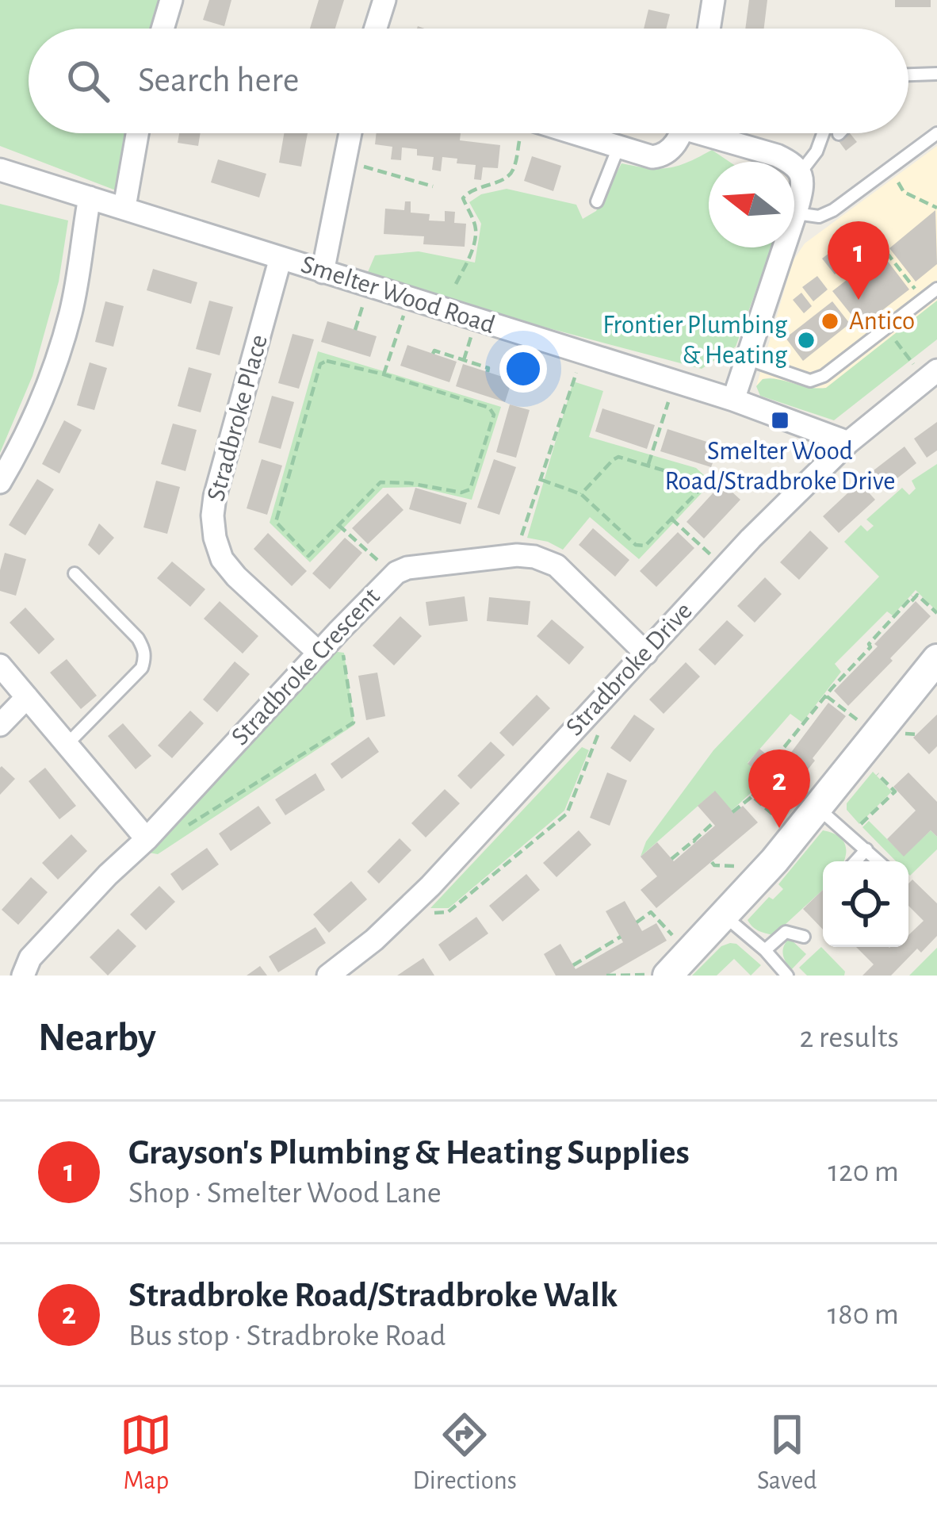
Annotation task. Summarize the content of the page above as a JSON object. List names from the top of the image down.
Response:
{
  "streets": {
    "street": [
      "Smelter Wood Road",
      "Stradbroke Place",
      "Stradbroke Crescent",
      "Stradbroke Drive"
    ]
  },
  "crossings": [
    ["Smelter Wood Road", "Stradbroke Place"],
    ["Smelter Wood Road", "Stradbroke Drive"],
    ["Stradbroke Place", "Stradbroke Crescent"],
    ["Stradbroke Crescent", "Stradbroke Drive"]
  ],
  "places": {
    "other": ["Antico", "Frontier Plumbing & Heating"],
    "transit": ["Smelter Wood Road/Stradbroke Drive"]
  },
  "north": "left",
  "page": {
    "search": "Search here",
    "pins": ["1", "2"],
    "heading": ["Nearby", "2 results"],
    "list": [
      {
        "mark": "1",
        "name": "Grayson's Plumbing & Heating Supplies",
        "note": "Shop · Smelter Wood Lane",
        "value": "120 m"
      },
      {
        "mark": "2",
        "name": "Stradbroke Road/Stradbroke Walk",
        "note": "Bus stop · Stradbroke Road",
        "value": "180 m"
      }
    ],
    "nav": ["Map", "Directions", "Saved"]
  }
}
